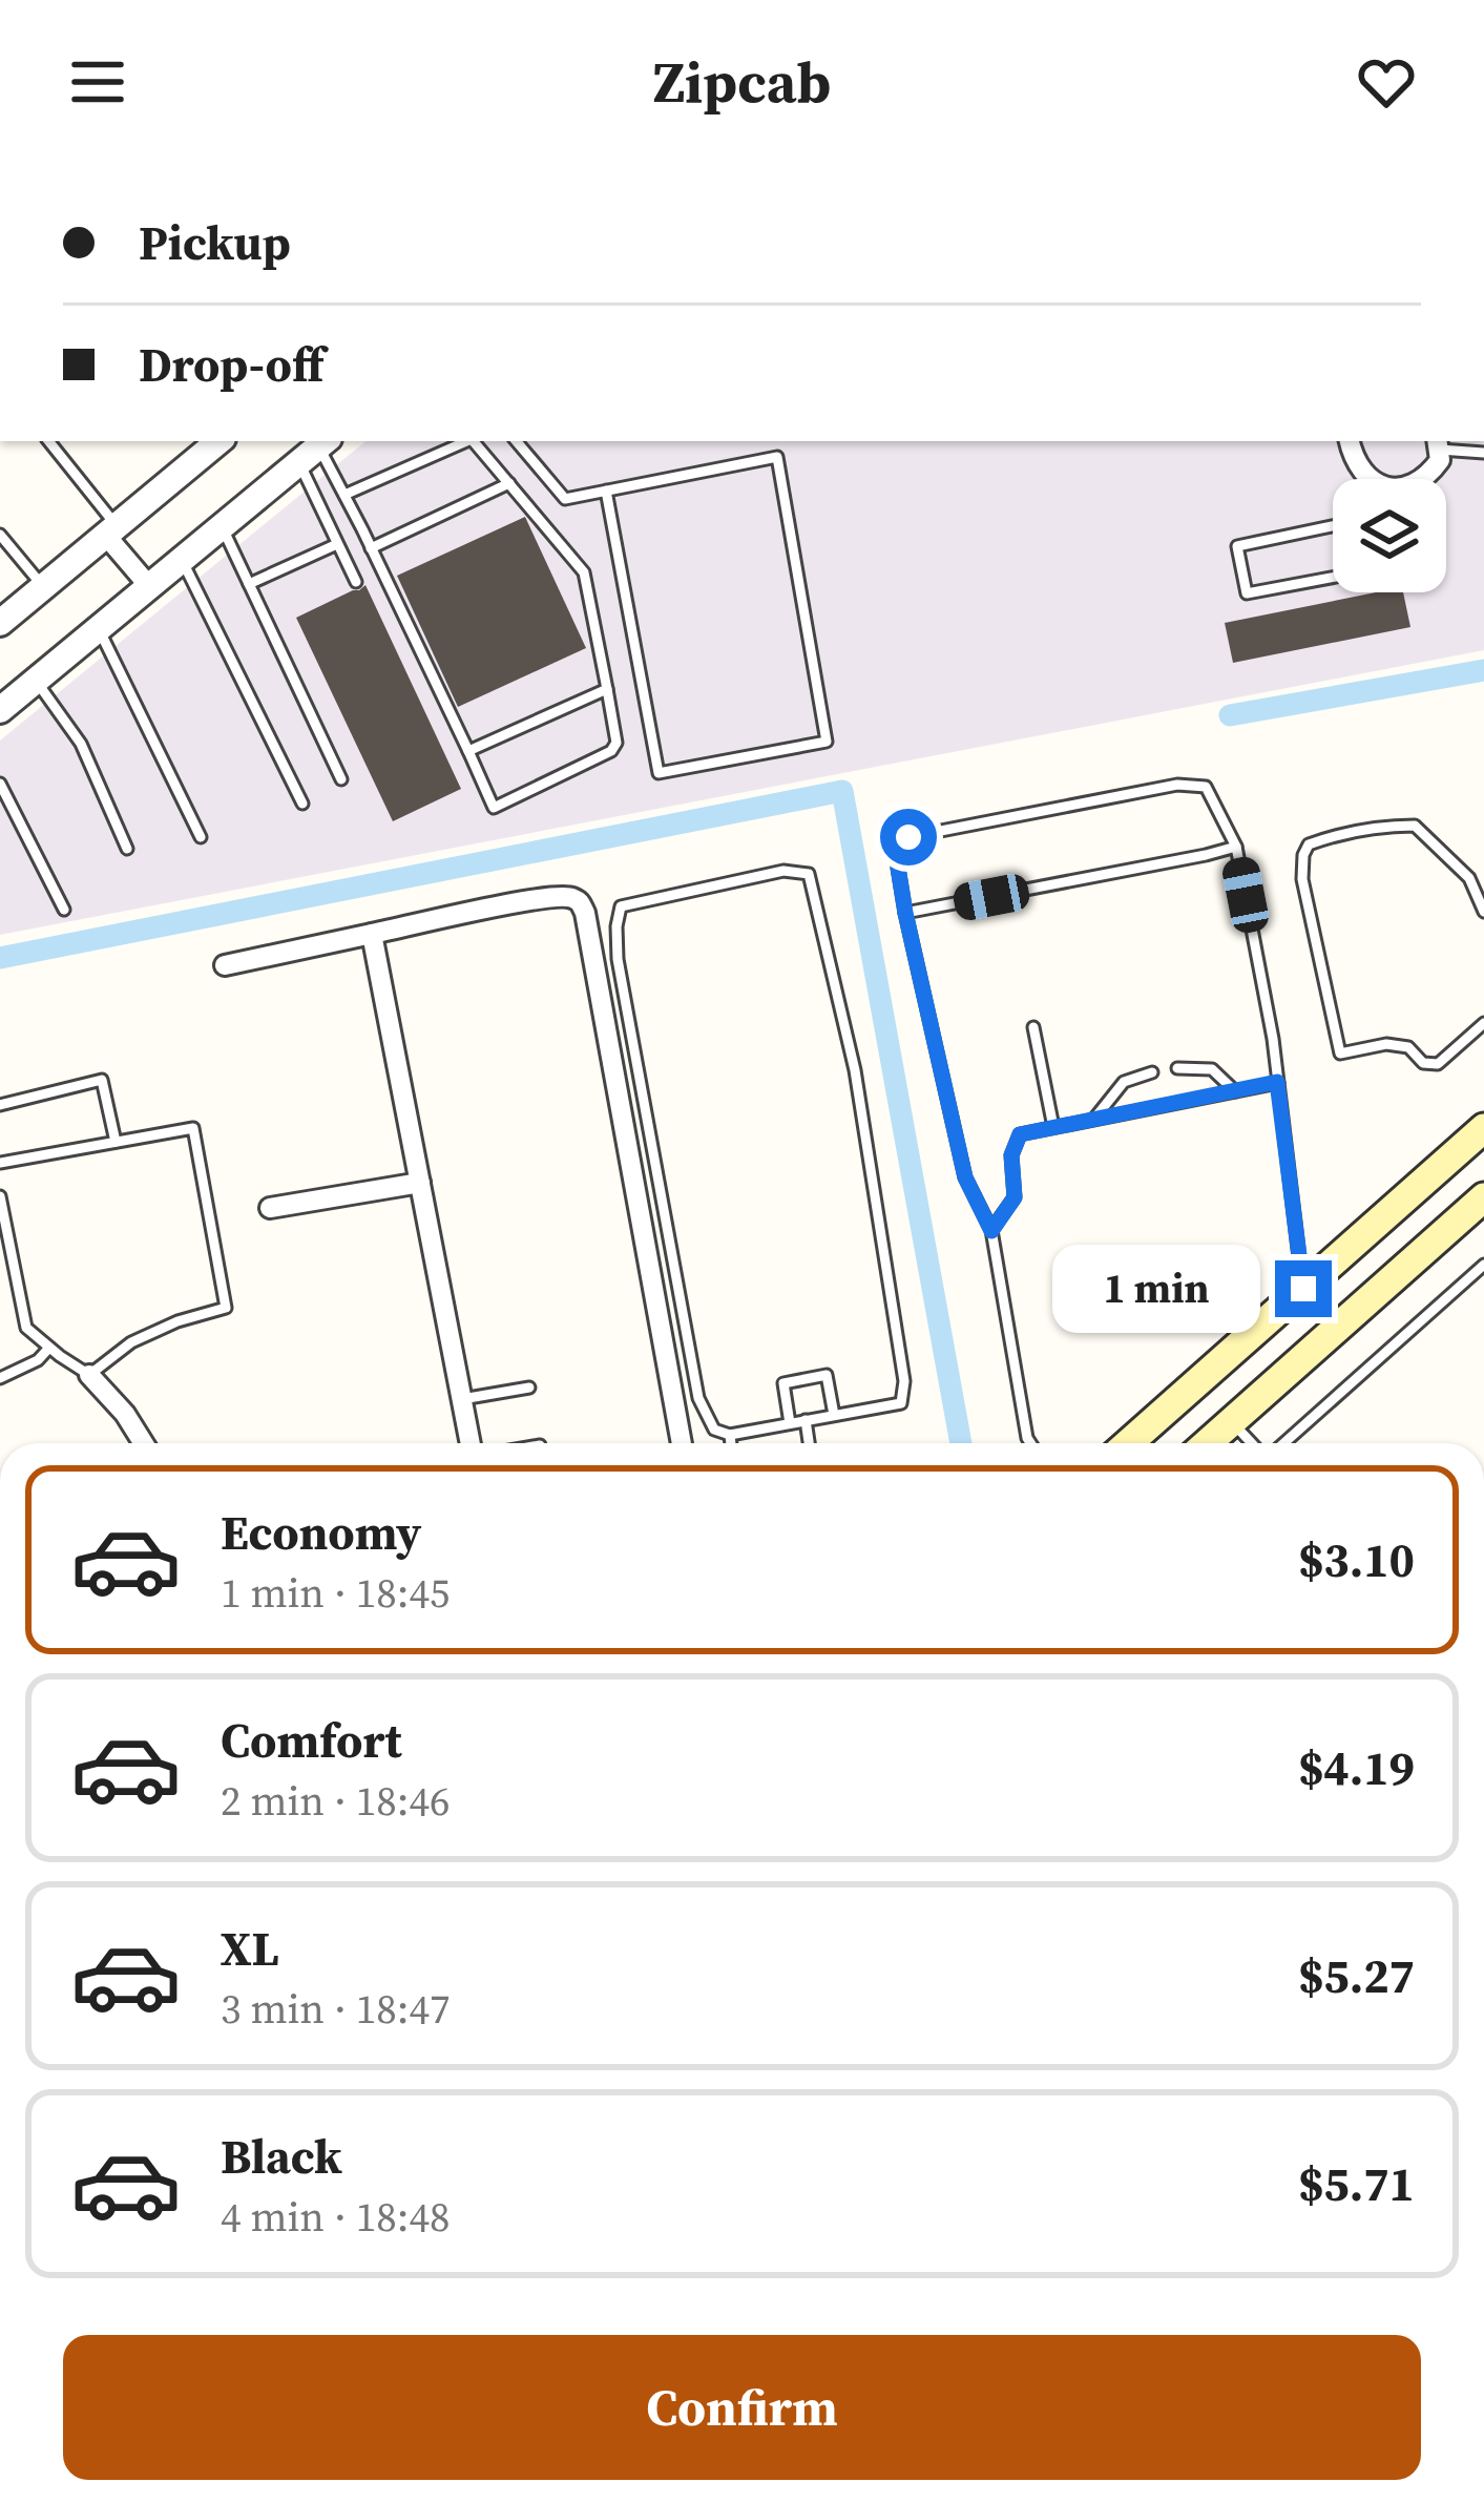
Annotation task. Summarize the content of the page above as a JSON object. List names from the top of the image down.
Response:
{
  "page": {
    "header": "Zipcab",
    "banner": ["Pickup", "Drop-off"],
    "bubble": "1 min",
    "list": [
      {
        "name": "Economy",
        "note": "1 min · 18:45",
        "value": "$3.10"
      },
      {
        "name": "Comfort",
        "note": "2 min · 18:46",
        "value": "$4.19"
      },
      {
        "name": "XL",
        "note": "3 min · 18:47",
        "value": "$5.27"
      },
      {
        "name": "Black",
        "note": "4 min · 18:48",
        "value": "$5.71"
      }
    ],
    "buttons": "Confirm"
  }
}
